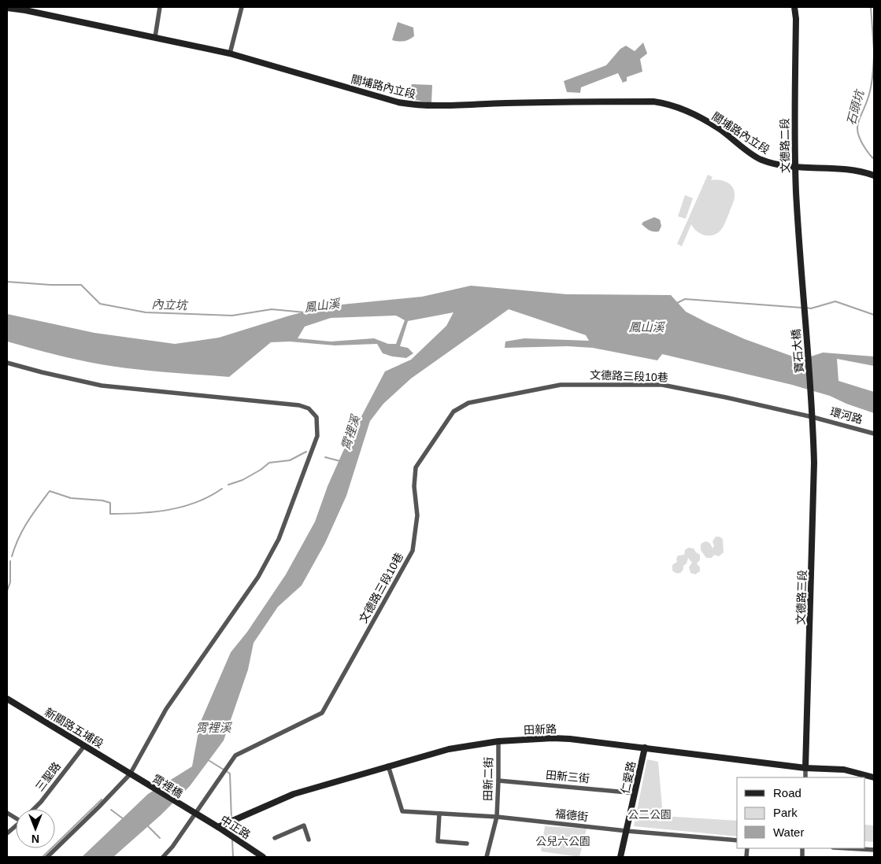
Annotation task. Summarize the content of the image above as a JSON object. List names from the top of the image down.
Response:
{
  "streets": {
    "main road": [
      "關埔路內立段",
      "文德路二段",
      "寶石大橋",
      "文德路三段",
      "新關路五埔段",
      "田新路",
      "仁愛路",
      "霄裡橋",
      "中正路"
    ],
    "street": [
      "文德路三段10巷",
      "環河路",
      "三聖路",
      "田新三街",
      "田新二街",
      "福德街"
    ]
  },
  "crossings": [
    ["關埔路內立段", "文德路二段"],
    ["文德路二段", "寶石大橋"],
    ["寶石大橋", "文德路三段10巷"],
    ["寶石大橋", "環河路"],
    ["寶石大橋", "文德路三段"],
    ["文德路三段10巷", "環河路"],
    ["文德路三段10巷", "文德路三段"],
    ["文德路三段10巷", "霄裡橋"],
    ["文德路三段10巷", "中正路"],
    ["環河路", "文德路三段"],
    ["文德路三段", "田新路"],
    ["新關路五埔段", "三聖路"],
    ["新關路五埔段", "霄裡橋"],
    ["田新路", "仁愛路"],
    ["田新路", "田新二街"],
    ["田新路", "福德街"],
    ["田新路", "中正路"],
    ["田新三街", "仁愛路"],
    ["田新三街", "田新二街"],
    ["仁愛路", "福德街"],
    ["田新二街", "福德街"],
    ["霄裡橋", "中正路"]
  ],
  "water": [
    "石頭坑",
    "內立坑",
    "鳳山溪",
    "霄裡溪"
  ],
  "parks": ["公二公園", "公兒六公園"],
  "legend": ["Road", "Park", "Water"],
  "north": "bottom"
}
